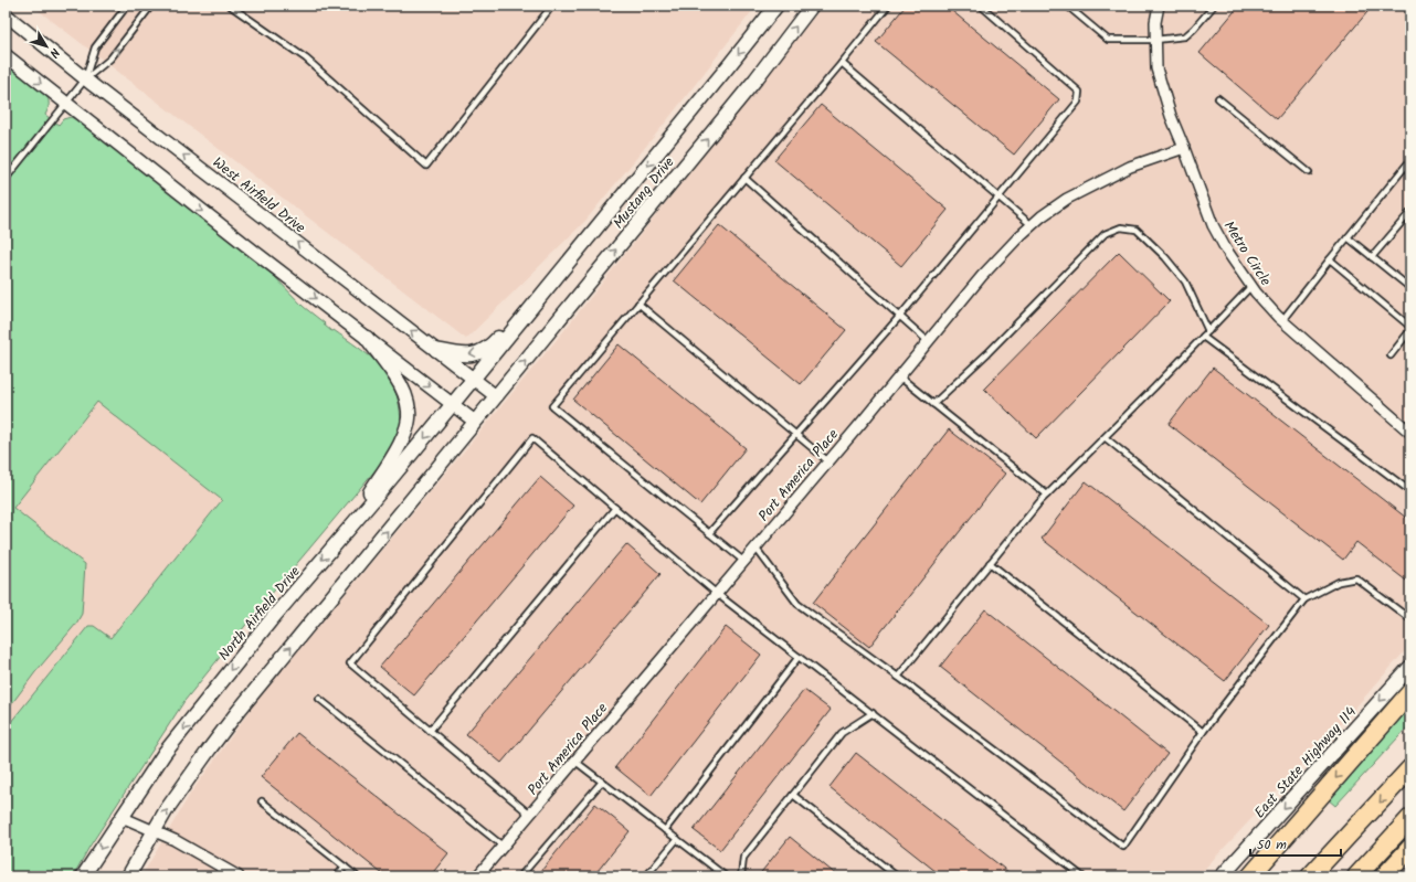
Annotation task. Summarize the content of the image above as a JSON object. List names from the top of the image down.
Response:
{
  "streets": {
    "main road": ["Mustang Drive", "North Airfield Drive", "East State Highway 114"],
    "street": ["West Airfield Drive", "Metro Circle", "Port America Place"]
  },
  "crossings": [
    ["Mustang Drive", "West Airfield Drive"],
    ["Mustang Drive", "North Airfield Drive"],
    ["West Airfield Drive", "North Airfield Drive"],
    ["Metro Circle", "Port America Place"]
  ],
  "one_way": ["East State Highway 114"],
  "scale_bar": "50 m",
  "north": "bottom right"
}
